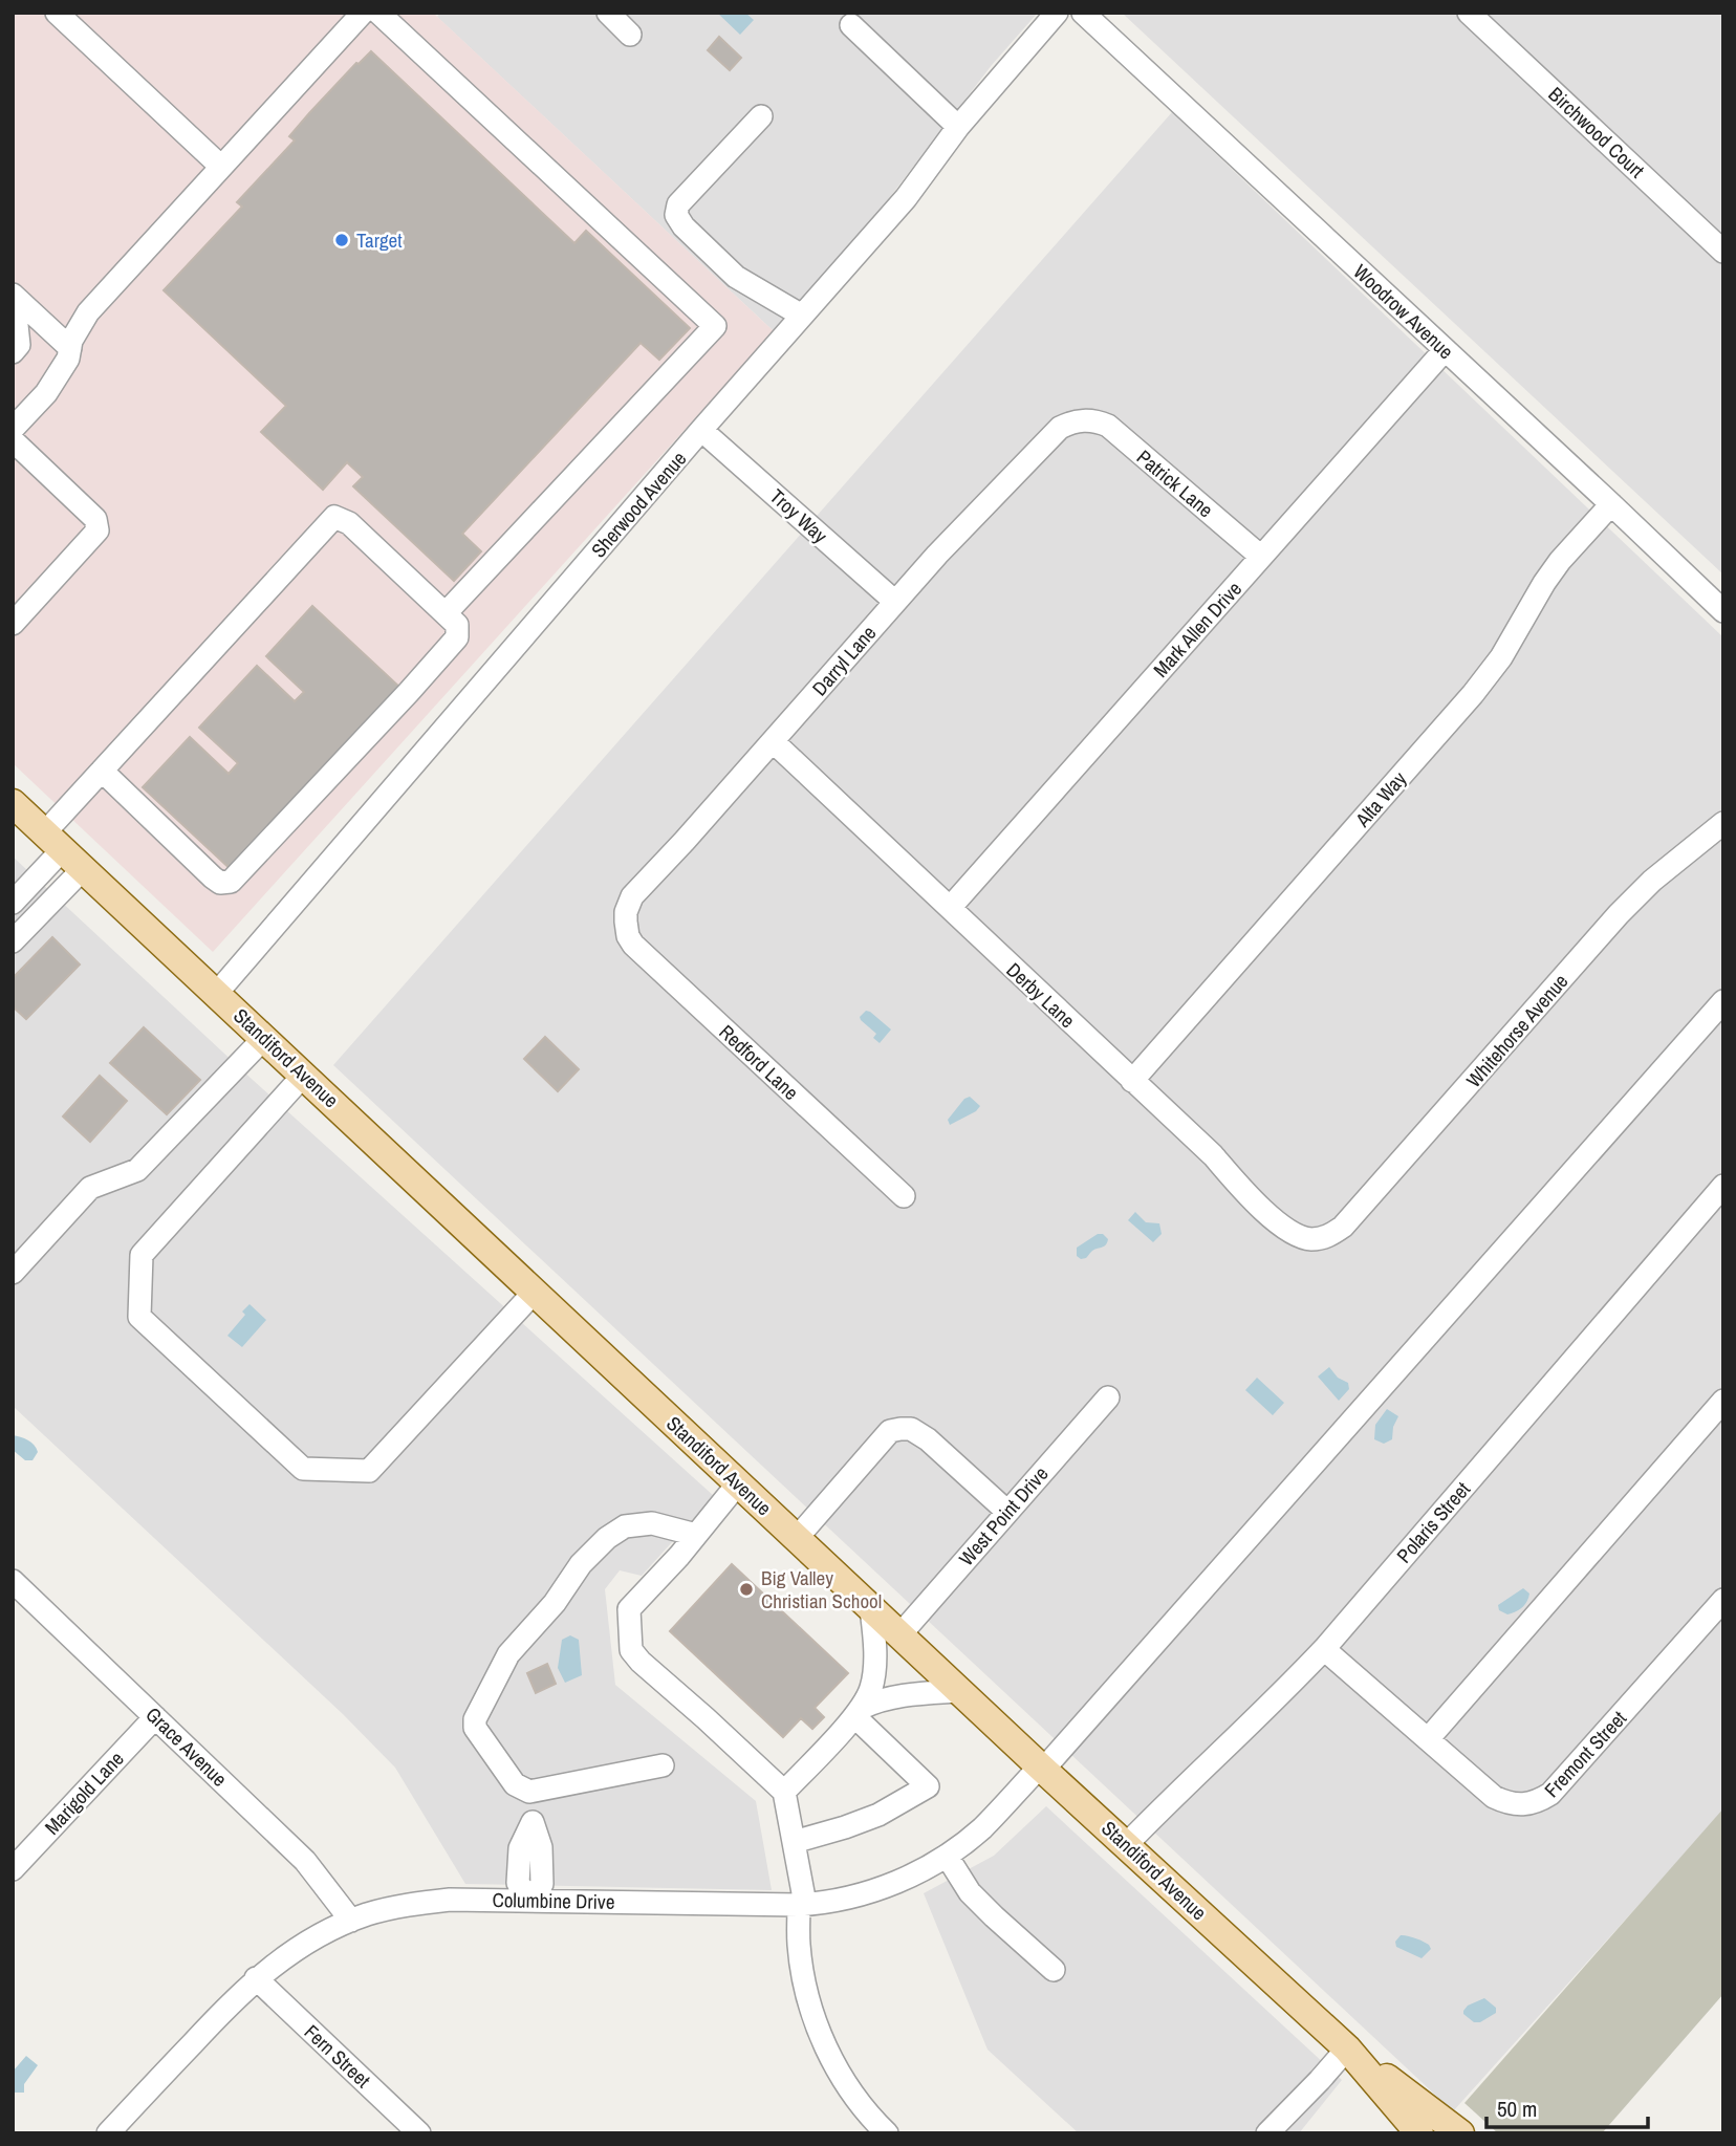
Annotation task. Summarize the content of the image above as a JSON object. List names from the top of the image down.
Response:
{
  "streets": {
    "main road": ["Standiford Avenue"],
    "street": [
      "Birchwood Court",
      "Woodrow Avenue",
      "Patrick Lane",
      "Sherwood Avenue",
      "Troy Way",
      "Mark Allen Drive",
      "Darryl Lane",
      "Alta Way",
      "Derby Lane",
      "Whitehorse Avenue",
      "Redford Lane",
      "West Point Drive",
      "Polaris Street",
      "Grace Avenue",
      "Fremont Street",
      "Marigold Lane",
      "Columbine Drive",
      "Fern Street"
    ]
  },
  "crossings": [
    ["Woodrow Avenue", "Mark Allen Drive"],
    ["Woodrow Avenue", "Alta Way"],
    ["Patrick Lane", "Mark Allen Drive"],
    ["Patrick Lane", "Darryl Lane"],
    ["Sherwood Avenue", "Troy Way"],
    ["Sherwood Avenue", "Standiford Avenue"],
    ["Troy Way", "Darryl Lane"],
    ["Mark Allen Drive", "Derby Lane"],
    ["Darryl Lane", "Derby Lane"],
    ["Darryl Lane", "Redford Lane"],
    ["Alta Way", "Derby Lane"],
    ["Derby Lane", "Whitehorse Avenue"],
    ["Standiford Avenue", "West Point Drive"],
    ["Standiford Avenue", "Polaris Street"],
    ["Standiford Avenue", "Columbine Drive"],
    ["Polaris Street", "Fremont Street"],
    ["Grace Avenue", "Marigold Lane"],
    ["Grace Avenue", "Columbine Drive"],
    ["Columbine Drive", "Fern Street"]
  ],
  "places": ["Target", "Big Valley Christian School"],
  "scale_bar": "50 m"
}
